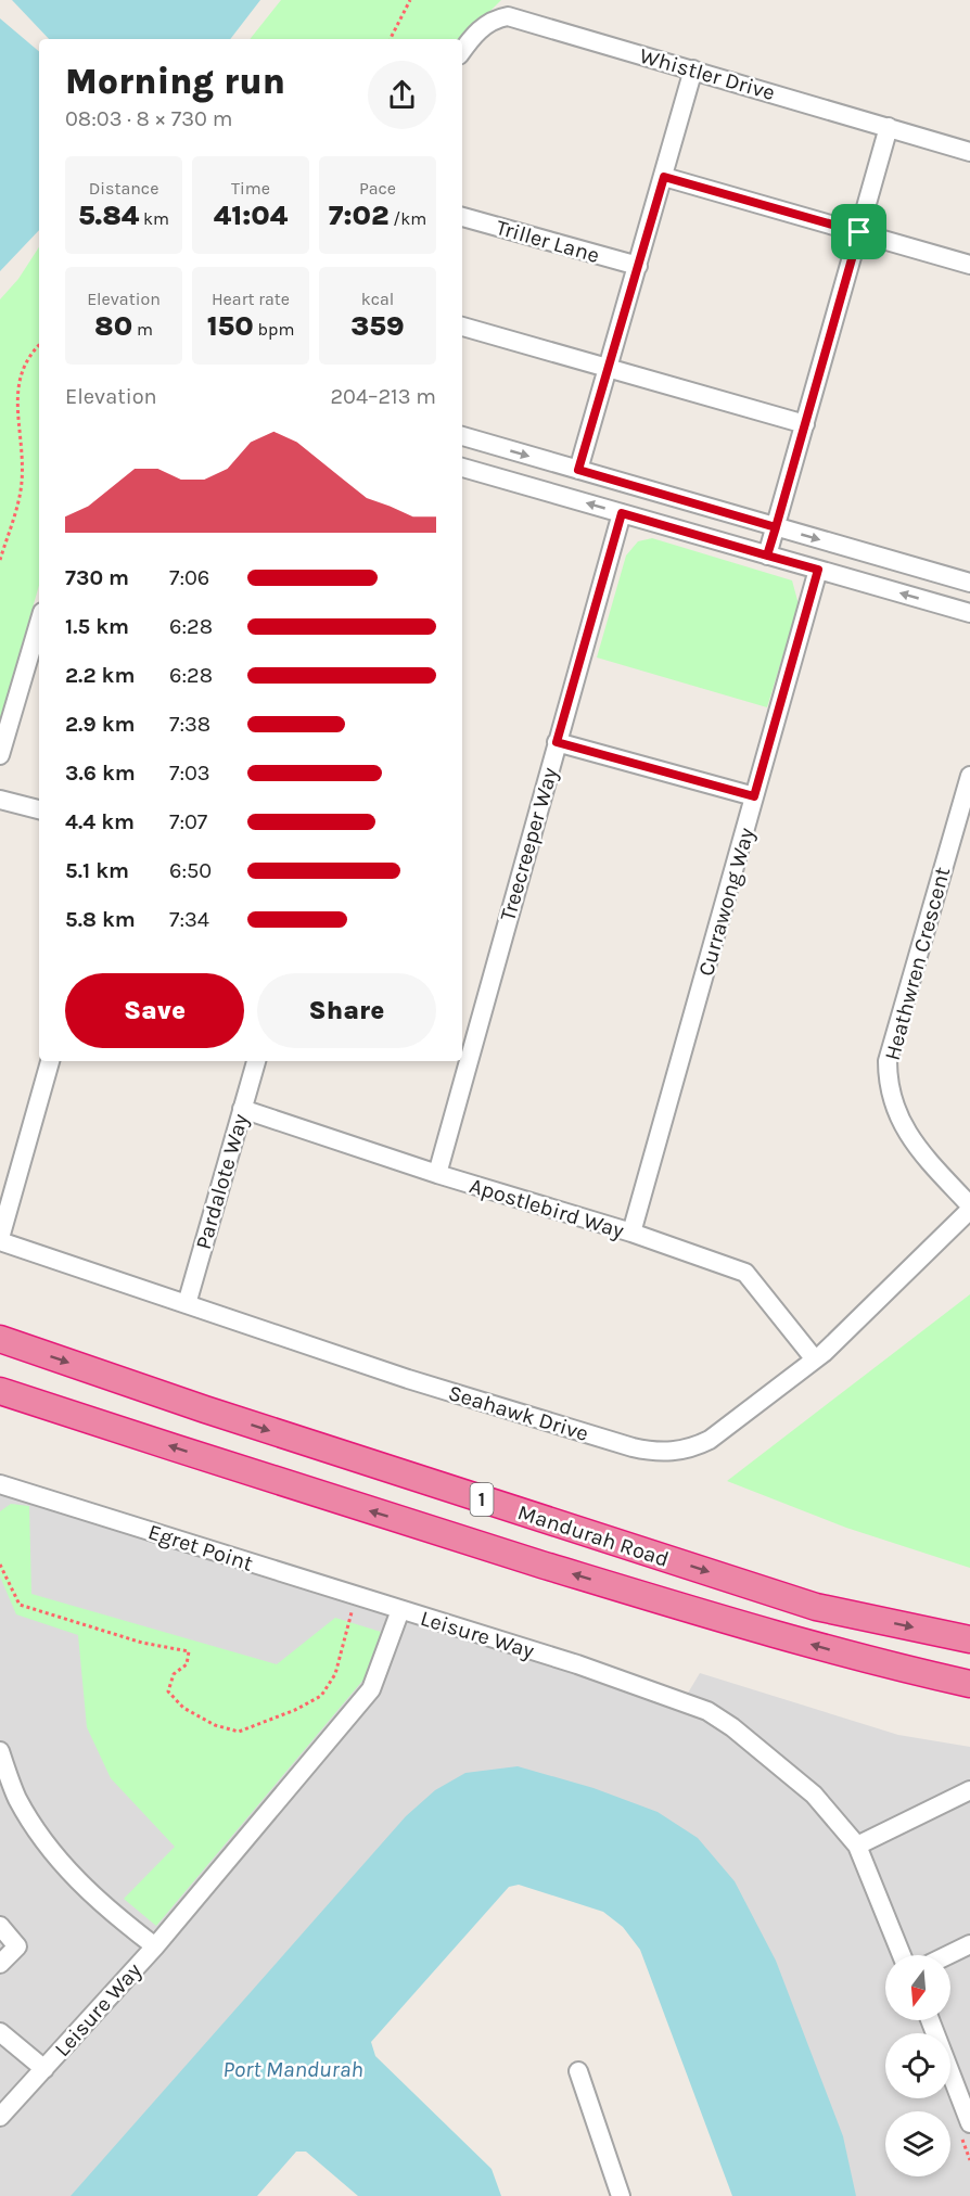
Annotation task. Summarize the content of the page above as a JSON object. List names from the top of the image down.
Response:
{
  "streets": {
    "highway": ["1", "Mandurah Road"],
    "street": [
      "Whistler Drive",
      "Triller Lane",
      "Treecreeper Way",
      "Currawong Way",
      "Heathwren Crescent",
      "Pardalote Way",
      "Apostlebird Way",
      "Seahawk Drive",
      "Egret Point",
      "Leisure Way"
    ]
  },
  "crossings": [
    ["Treecreeper Way", "Apostlebird Way"],
    ["Currawong Way", "Apostlebird Way"],
    ["Heathwren Crescent", "Seahawk Drive"],
    ["Pardalote Way", "Apostlebird Way"],
    ["Pardalote Way", "Seahawk Drive"],
    ["Apostlebird Way", "Seahawk Drive"],
    ["Egret Point", "Leisure Way"]
  ],
  "water": ["Port Mandurah"],
  "north": "bottom",
  "page": {
    "heading": ["Morning run", "08:03 · 8 × 730 m"],
    "stats": [
      ["Distance", "5.84 km"],
      ["Time", "41:04"],
      ["Pace", "7:02 /km"],
      ["Elevation", "80 m"],
      ["Heart rate", "150 bpm"],
      ["kcal", "359"]
    ],
    "chart": ["Elevation", "204–213 m"],
    "list": [
      {
        "name": "730 m",
        "note": "7:06"
      },
      {
        "name": "1.5 km",
        "note": "6:28"
      },
      {
        "name": "2.2 km",
        "note": "6:28"
      },
      {
        "name": "2.9 km",
        "note": "7:38"
      },
      {
        "name": "3.6 km",
        "note": "7:03"
      },
      {
        "name": "4.4 km",
        "note": "7:07"
      },
      {
        "name": "5.1 km",
        "note": "6:50"
      },
      {
        "name": "5.8 km",
        "note": "7:34"
      }
    ],
    "buttons": ["Save", "Share"]
  }
}
